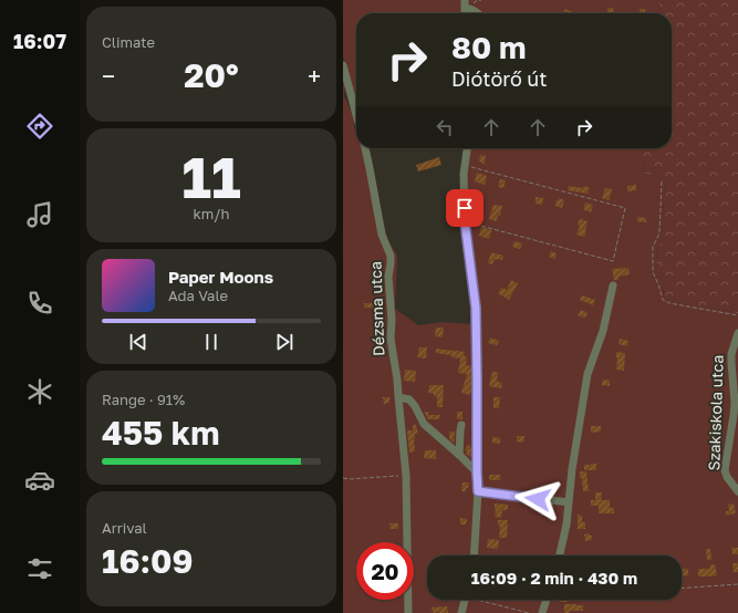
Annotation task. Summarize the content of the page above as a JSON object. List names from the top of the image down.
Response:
{
  "streets": {
    "street": ["Dézsma utca", "Szakiskola utca"]
  },
  "page": {
    "tabs": "16:07",
    "tile": [
      "Climate",
      ["11", "km/h"],
      ["Range · 91%", "455 km"],
      ["Arrival", "16:09"]
    ],
    "turn": ["80 m", "Diótörő út"],
    "heat": ["−", "20°", "+"],
    "song": ["Paper Moons", "Ada Vale"],
    "limit": "20",
    "trip": "16:09 · 2 min · 430 m"
  }
}
